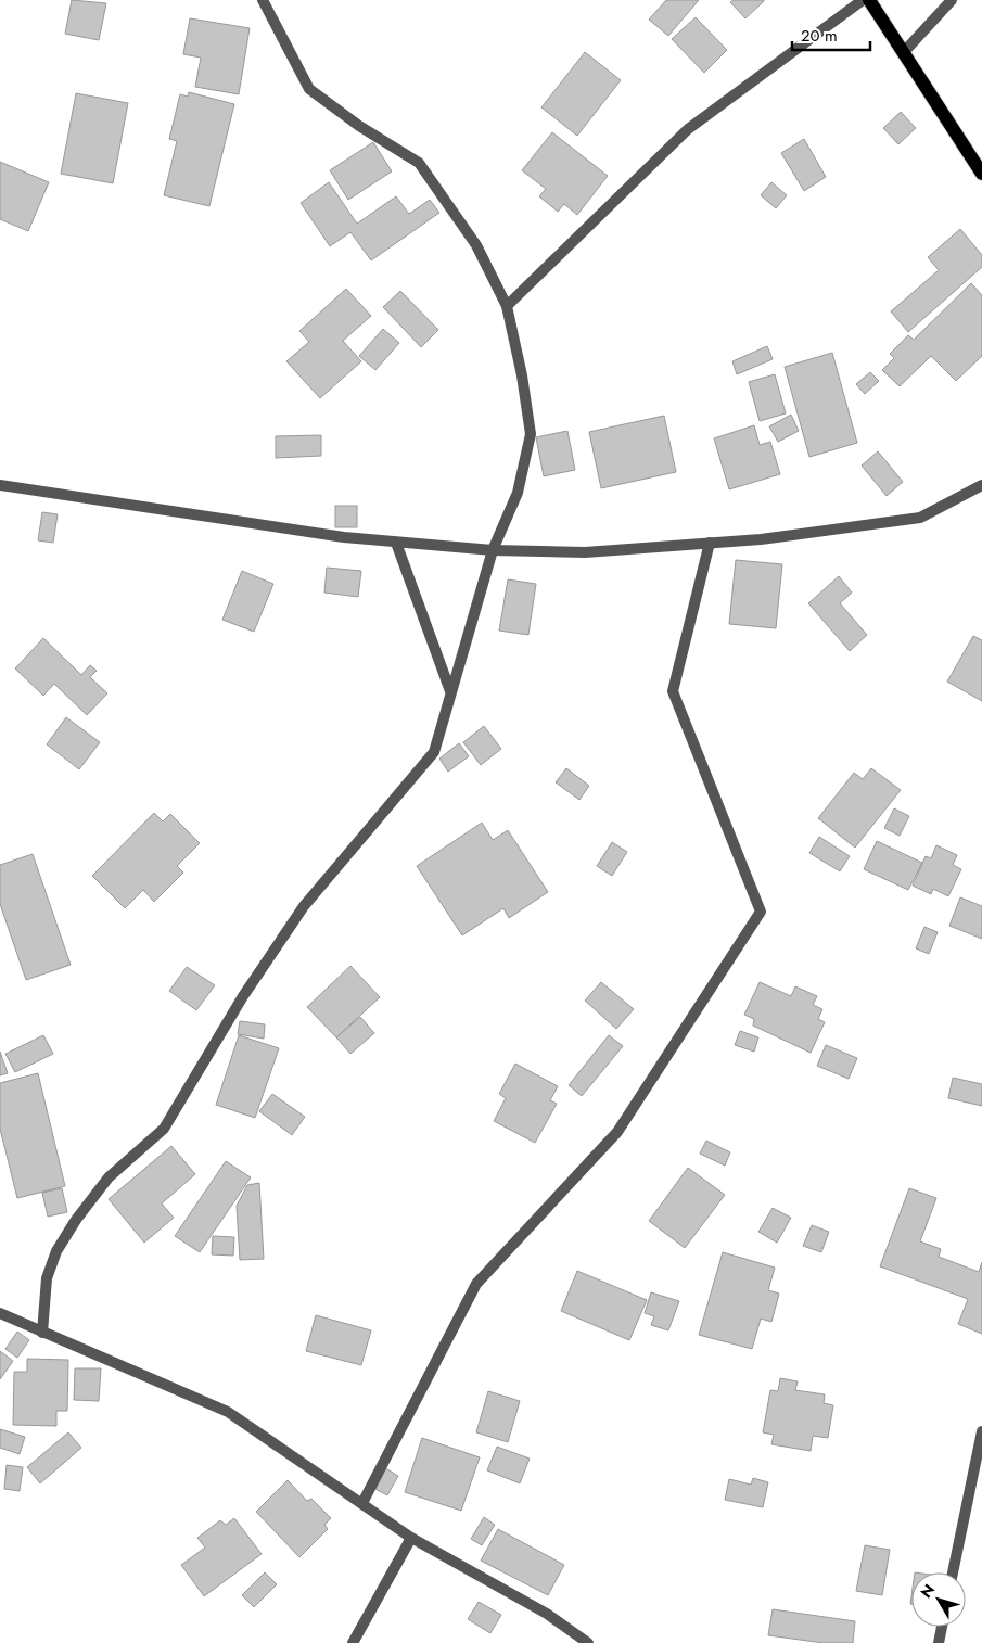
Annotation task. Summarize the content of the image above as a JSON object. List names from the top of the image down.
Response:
{
  "scale_bar": "20 m",
  "north": "top left"
}
